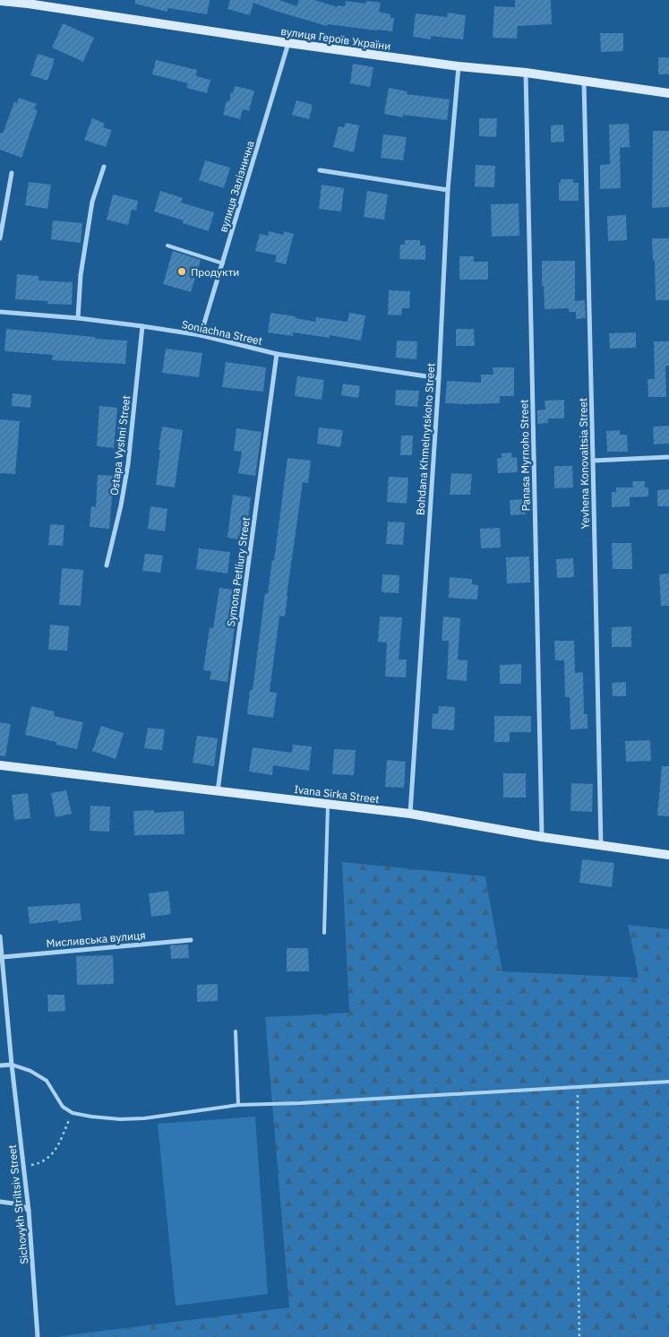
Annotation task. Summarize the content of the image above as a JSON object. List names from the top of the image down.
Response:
{
  "streets": {
    "street": [
      "вулиця Героїв України",
      "вулиця Залізнична",
      "Soniachna Street",
      "Bohdana Khmelnytskoho Street",
      "Ostapa Vyshni Street",
      "Panasa Myrnoho Street",
      "Yevhena Konovaltsia Street",
      "Symona Petliury Street",
      "Ivana Sirka Street",
      "Мисливська вулиця",
      "Sichovykh Striltsiv Street"
    ]
  },
  "crossings": [
    ["вулиця Героїв України", "вулиця Залізнична"],
    ["вулиця Героїв України", "Bohdana Khmelnytskoho Street"],
    ["вулиця Героїв України", "Panasa Myrnoho Street"],
    ["вулиця Героїв України", "Yevhena Konovaltsia Street"],
    ["вулиця Залізнична", "Soniachna Street"],
    ["Soniachna Street", "Bohdana Khmelnytskoho Street"],
    ["Soniachna Street", "Ostapa Vyshni Street"],
    ["Soniachna Street", "Symona Petliury Street"],
    ["Bohdana Khmelnytskoho Street", "Ivana Sirka Street"],
    ["Panasa Myrnoho Street", "Ivana Sirka Street"],
    ["Yevhena Konovaltsia Street", "Ivana Sirka Street"],
    ["Symona Petliury Street", "Ivana Sirka Street"],
    ["Мисливська вулиця", "Sichovykh Striltsiv Street"]
  ],
  "places": ["Продукти"]
}
